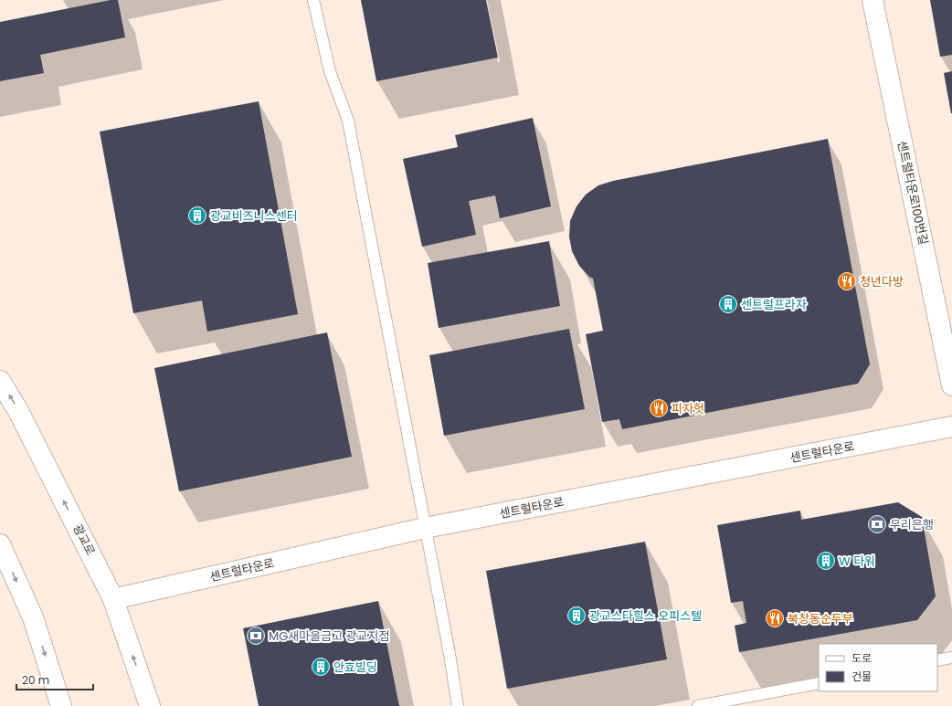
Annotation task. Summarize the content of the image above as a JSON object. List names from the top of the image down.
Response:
{
  "streets": {
    "street": ["센트럴타운로100번길", "센트럴타운로", "광교로"]
  },
  "crossings": [
    ["센트럴타운로", "광교로"]
  ],
  "places": {
    "building": [
      "광교비즈니스센터",
      "센트럴프라자",
      "W 타워",
      "광교스타힐스 오피스텔",
      "안효빌딩"
    ],
    "restaurant": ["청년다방", "피자헛", "북창동순두부"],
    "bank": ["우리은행", "MG새마을금고 광교지점"]
  },
  "legend": ["도로", "건물"],
  "scale_bar": "20 m"
}
